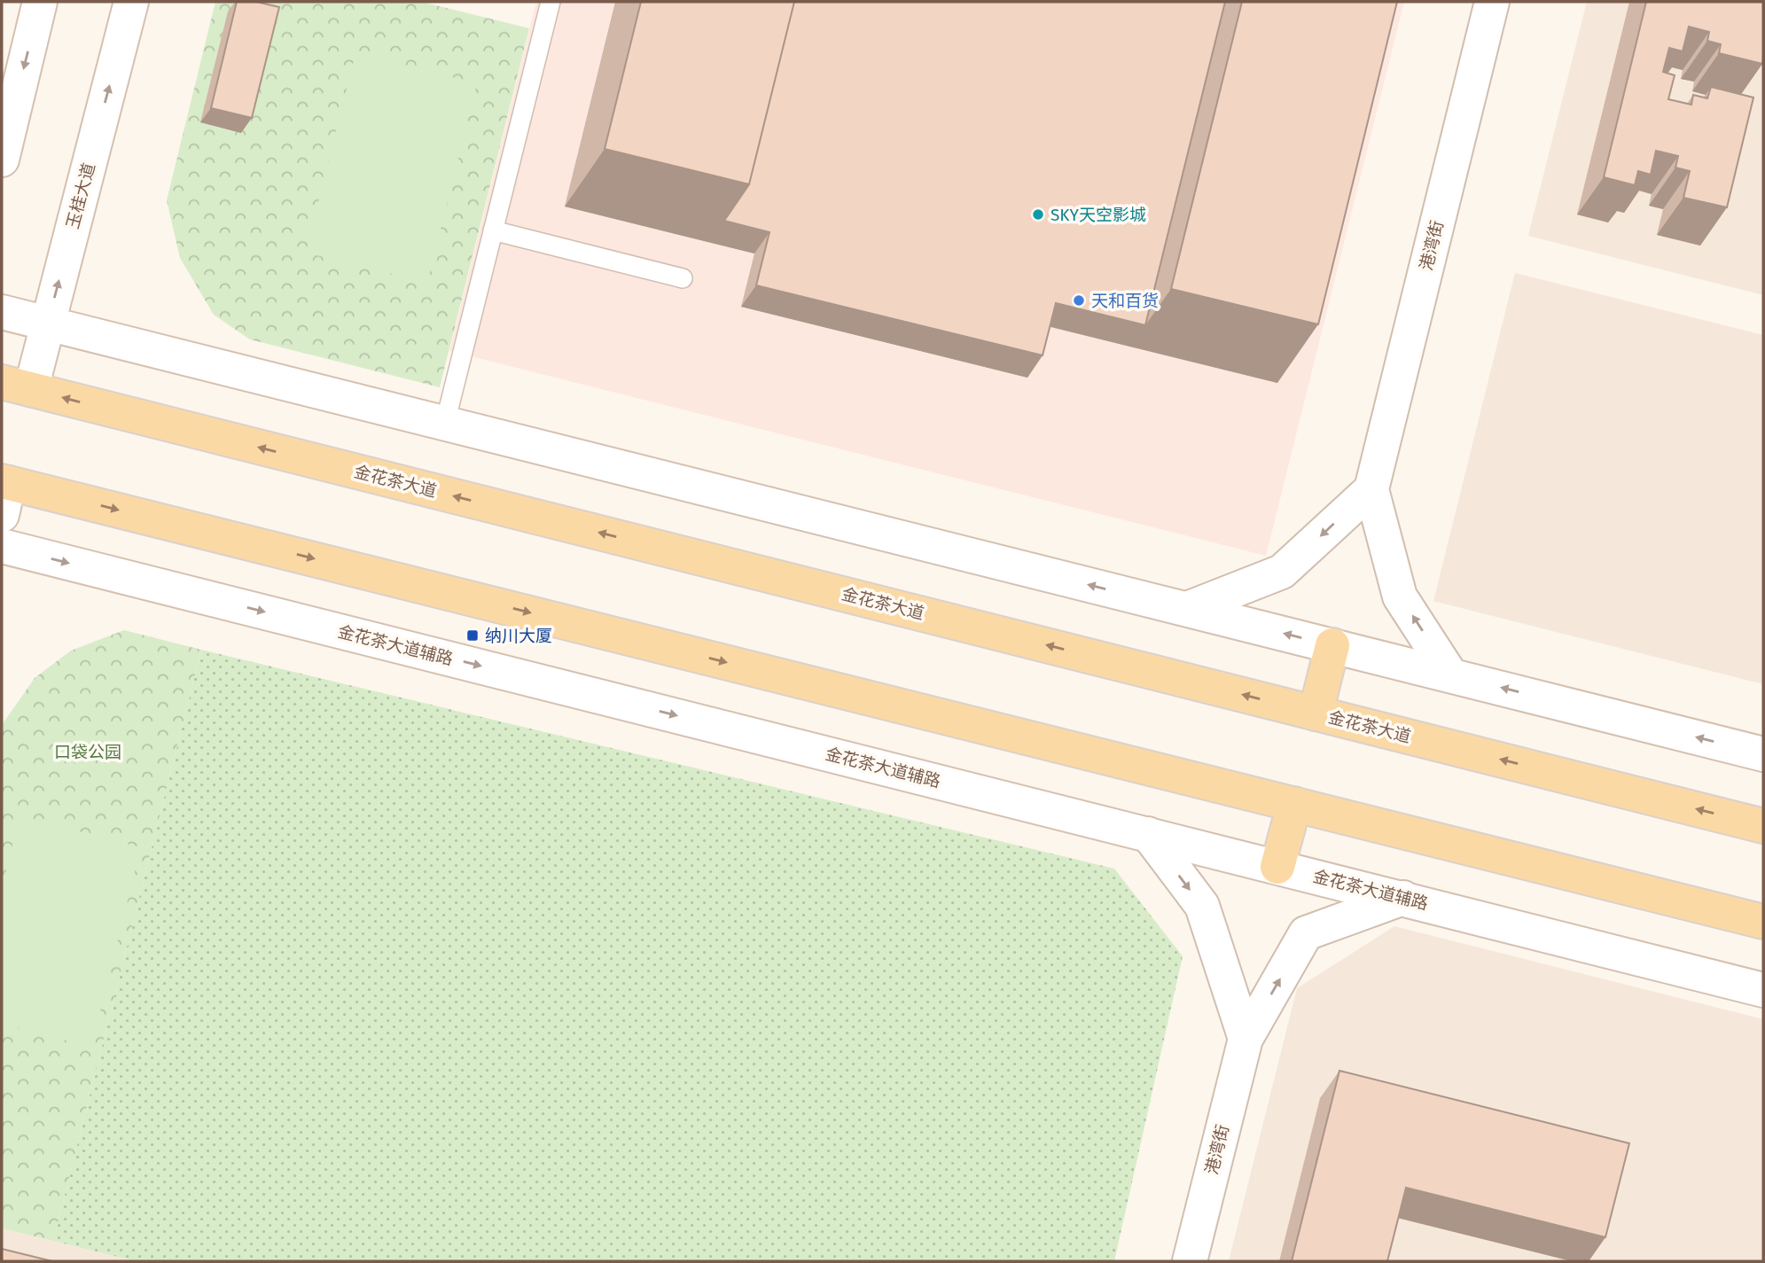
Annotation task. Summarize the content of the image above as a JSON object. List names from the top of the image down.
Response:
{
  "streets": {
    "main road": ["金花茶大道"],
    "street": ["玉桂大道", "港湾街", "金花茶大道辅路"]
  },
  "crossings": [
    ["玉桂大道", "金花茶大道"],
    ["港湾街", "金花茶大道辅路"]
  ],
  "parks": ["口袋公园"],
  "places": {
    "other": ["SKY天空影城", "天和百货"],
    "transit": ["纳川大厦"]
  }
}
